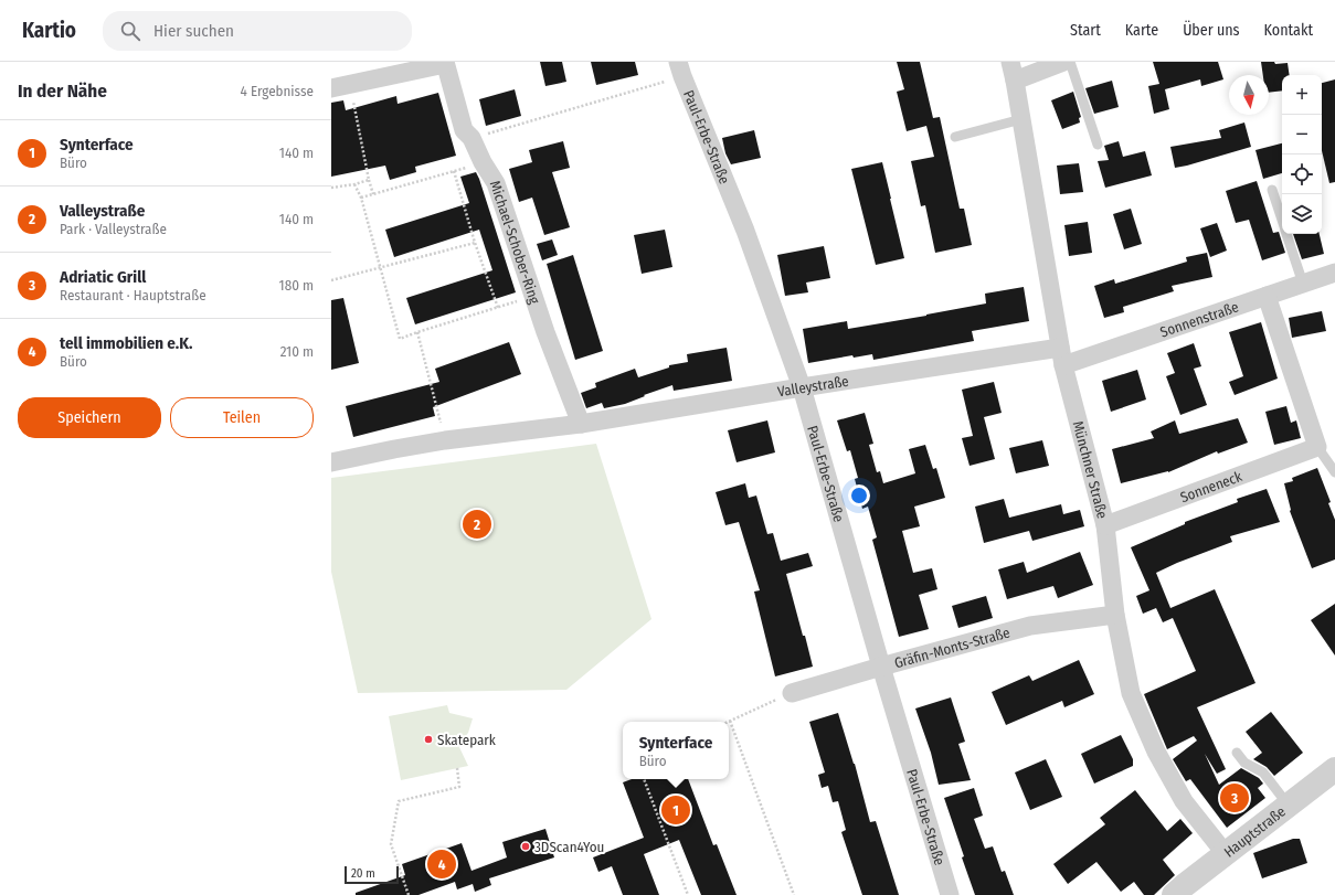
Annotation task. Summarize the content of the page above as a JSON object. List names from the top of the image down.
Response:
{
  "streets": {
    "street": [
      "Paul-Erbe-Straße",
      "Michael-Schober-Ring",
      "Sonnenstraße",
      "Valleystraße",
      "Münchner Straße",
      "Sonneneck",
      "Gräfin-Monts-Straße",
      "Hauptstraße"
    ]
  },
  "crossings": [
    ["Paul-Erbe-Straße", "Valleystraße"],
    ["Paul-Erbe-Straße", "Gräfin-Monts-Straße"],
    ["Michael-Schober-Ring", "Valleystraße"],
    ["Sonnenstraße", "Valleystraße"],
    ["Sonnenstraße", "Münchner Straße"],
    ["Valleystraße", "Münchner Straße"],
    ["Münchner Straße", "Sonneneck"],
    ["Münchner Straße", "Gräfin-Monts-Straße"],
    ["Münchner Straße", "Hauptstraße"]
  ],
  "places": ["Skatepark", "3DScan4You"],
  "scale_bar": "20 m",
  "north": "bottom",
  "page": {
    "header": "Kartio",
    "search": "Hier suchen",
    "nav": [
      "Start",
      "Karte",
      "Über uns",
      "Kontakt"
    ],
    "heading": ["In der Nähe", "4 Ergebnisse"],
    "map_buttons": ["+", "−"],
    "list": [
      {
        "mark": "1",
        "name": "Synterface",
        "note": "Büro",
        "value": "140 m"
      },
      {
        "mark": "2",
        "name": "Valleystraße",
        "note": "Park · Valleystraße",
        "value": "140 m"
      },
      {
        "mark": "3",
        "name": "Adriatic Grill",
        "note": "Restaurant · Hauptstraße",
        "value": "180 m"
      },
      {
        "mark": "4",
        "name": "tell immobilien e.K.",
        "note": "Büro",
        "value": "210 m"
      }
    ],
    "buttons": ["Speichern", "Teilen"],
    "pins": [
      "2",
      "3",
      "1",
      "4"
    ],
    "popup": ["Synterface", "Büro"],
    "scale": "20 m"
  }
}
